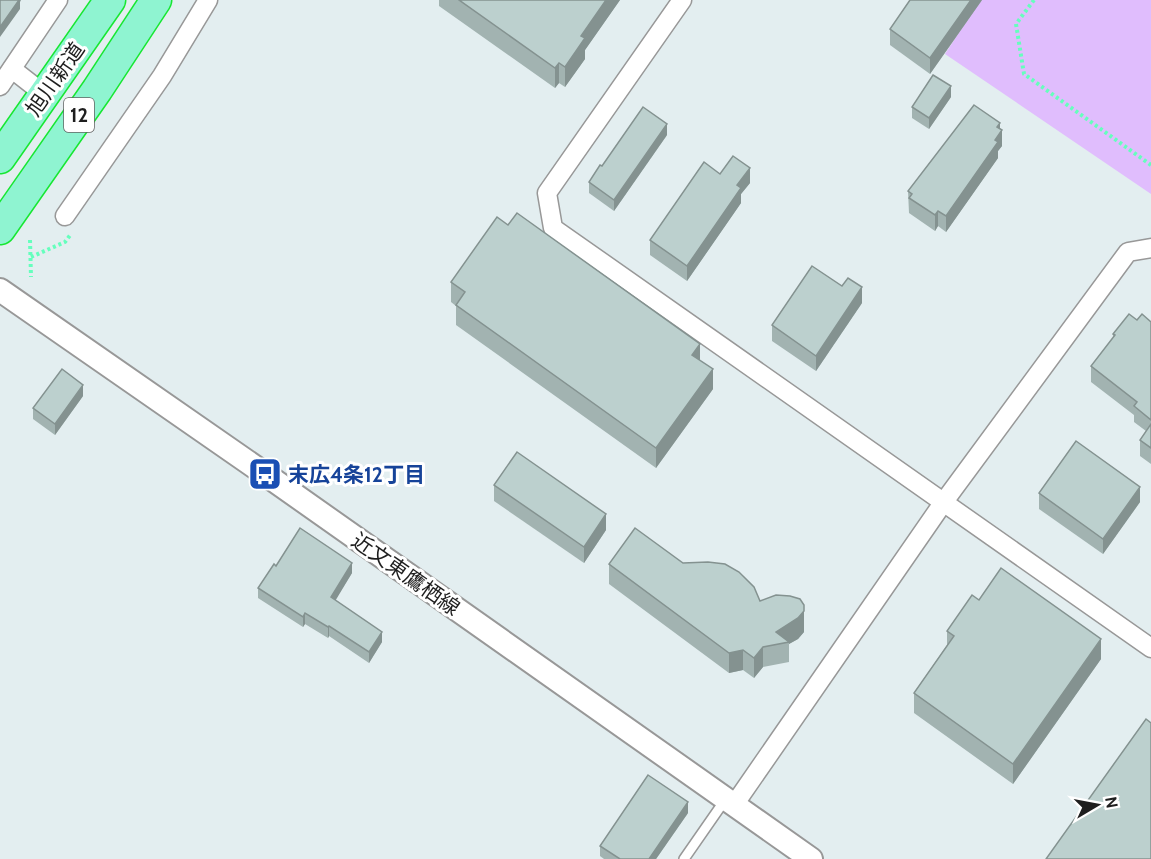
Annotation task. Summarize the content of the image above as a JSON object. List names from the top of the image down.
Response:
{
  "streets": {
    "highway": ["旭川新道", "12"],
    "street": ["近文東鷹栖線"]
  },
  "places": {
    "bus stop": ["末広4条12丁目"]
  },
  "north": "right"
}
